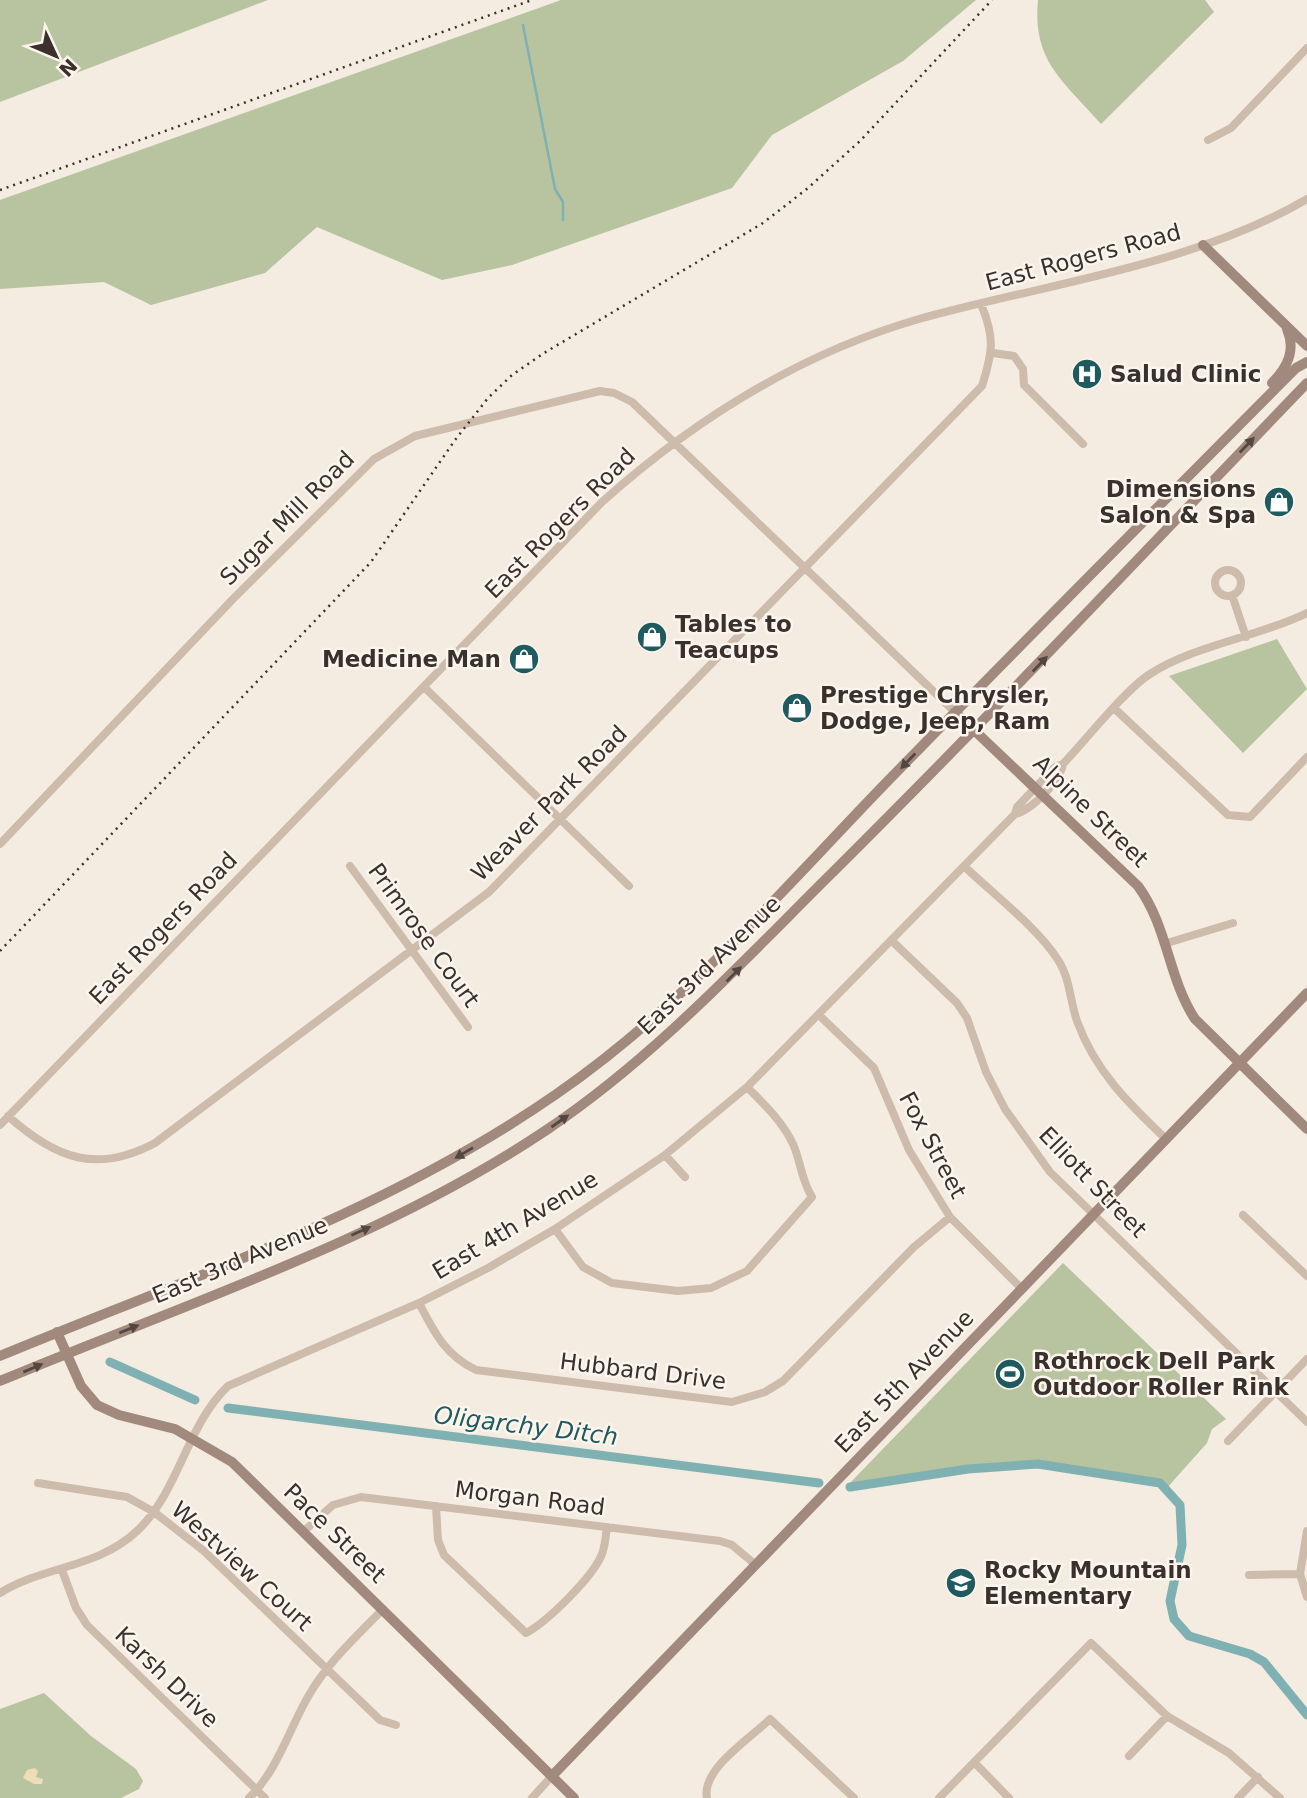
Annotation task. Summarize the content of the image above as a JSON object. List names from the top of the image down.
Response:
{
  "streets": {
    "main road": [
      "Alpine Street",
      "East 3rd Avenue",
      "East 5th Avenue",
      "Pace Street"
    ],
    "street": [
      "East Rogers Road",
      "Sugar Mill Road",
      "Weaver Park Road",
      "Primrose Court",
      "Fox Street",
      "Elliott Street",
      "East 4th Avenue",
      "Hubbard Drive",
      "Morgan Road",
      "Westview Court",
      "Karsh Drive"
    ]
  },
  "crossings": [
    ["East Rogers Road", "Sugar Mill Road"],
    ["East Rogers Road", "Weaver Park Road"],
    ["East Rogers Road", "Alpine Street"],
    ["Sugar Mill Road", "Alpine Street"],
    ["Weaver Park Road", "Alpine Street"],
    ["Weaver Park Road", "Primrose Court"],
    ["Alpine Street", "East 3rd Avenue"],
    ["Alpine Street", "East 4th Avenue"],
    ["Alpine Street", "East 5th Avenue"],
    ["East 3rd Avenue", "Pace Street"],
    ["Fox Street", "East 4th Avenue"],
    ["Fox Street", "Hubbard Drive"],
    ["Fox Street", "East 5th Avenue"],
    ["Elliott Street", "East 4th Avenue"],
    ["Elliott Street", "East 5th Avenue"],
    ["East 4th Avenue", "Hubbard Drive"],
    ["East 4th Avenue", "Pace Street"],
    ["East 4th Avenue", "Westview Court"],
    ["East 4th Avenue", "Karsh Drive"],
    ["East 5th Avenue", "Morgan Road"],
    ["East 5th Avenue", "Pace Street"],
    ["Morgan Road", "Pace Street"]
  ],
  "water": ["Oligarchy Ditch"],
  "places": {
    "hospital": ["Salud Clinic"],
    "shop": [
      "Dimensions Salon & Spa",
      "Tables to Teacups",
      "Medicine Man",
      "Prestige Chrysler, Dodge, Jeep, Ram"
    ],
    "sports": ["Rothrock Dell Park Outdoor Roller Rink"],
    "school or university": ["Rocky Mountain Elementary"]
  },
  "north": "bottom right"
}
